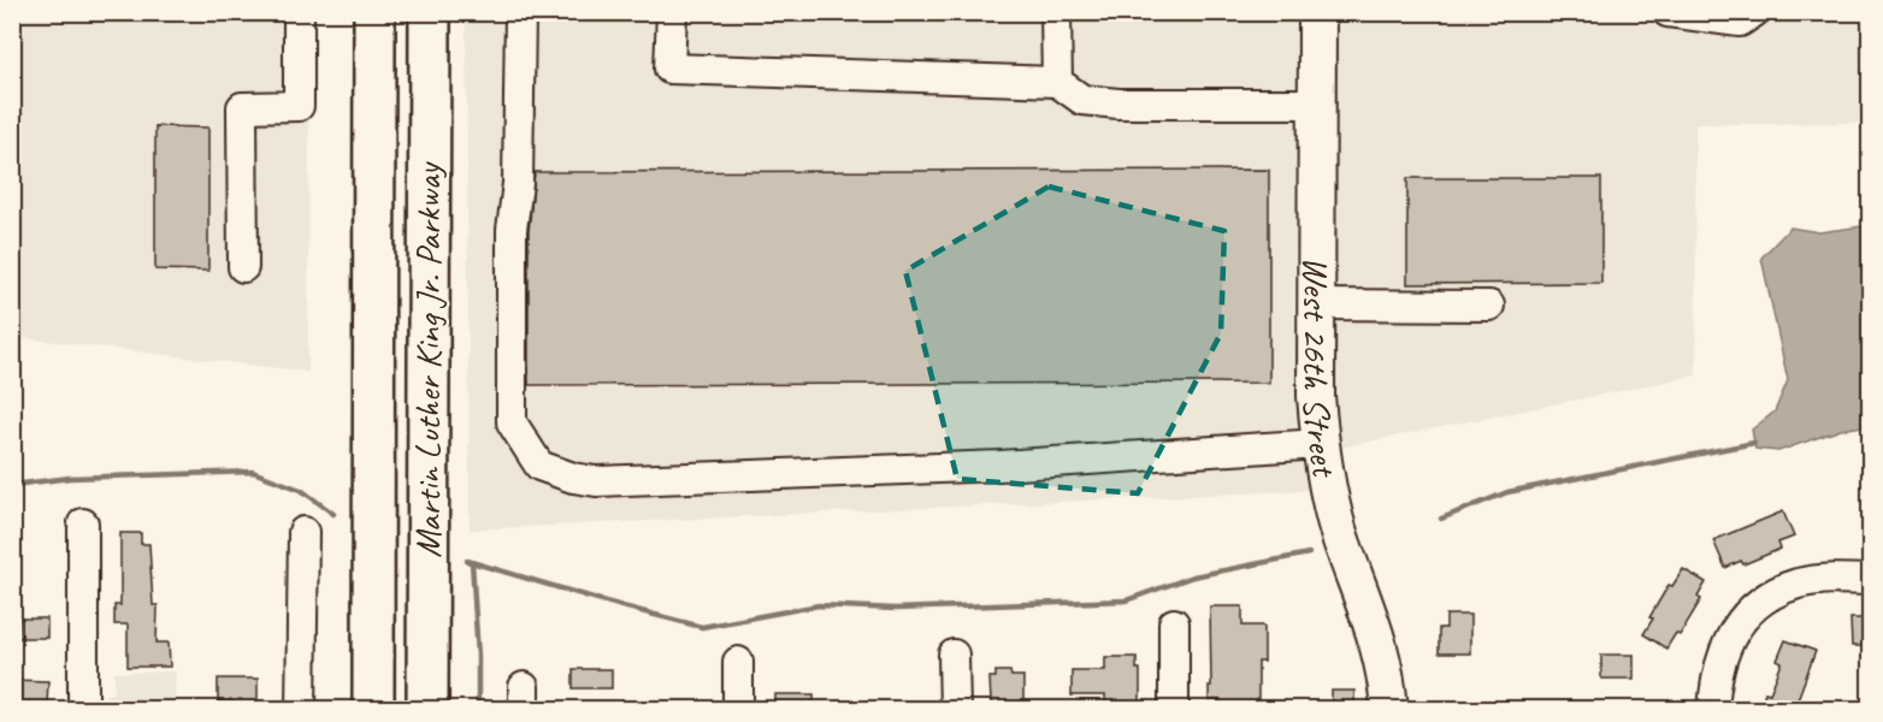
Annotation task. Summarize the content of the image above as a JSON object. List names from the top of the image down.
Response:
{
  "streets": {
    "highway": ["Martin Luther King Jr. Parkway"],
    "main road": ["West 26th Street"]
  }
}
